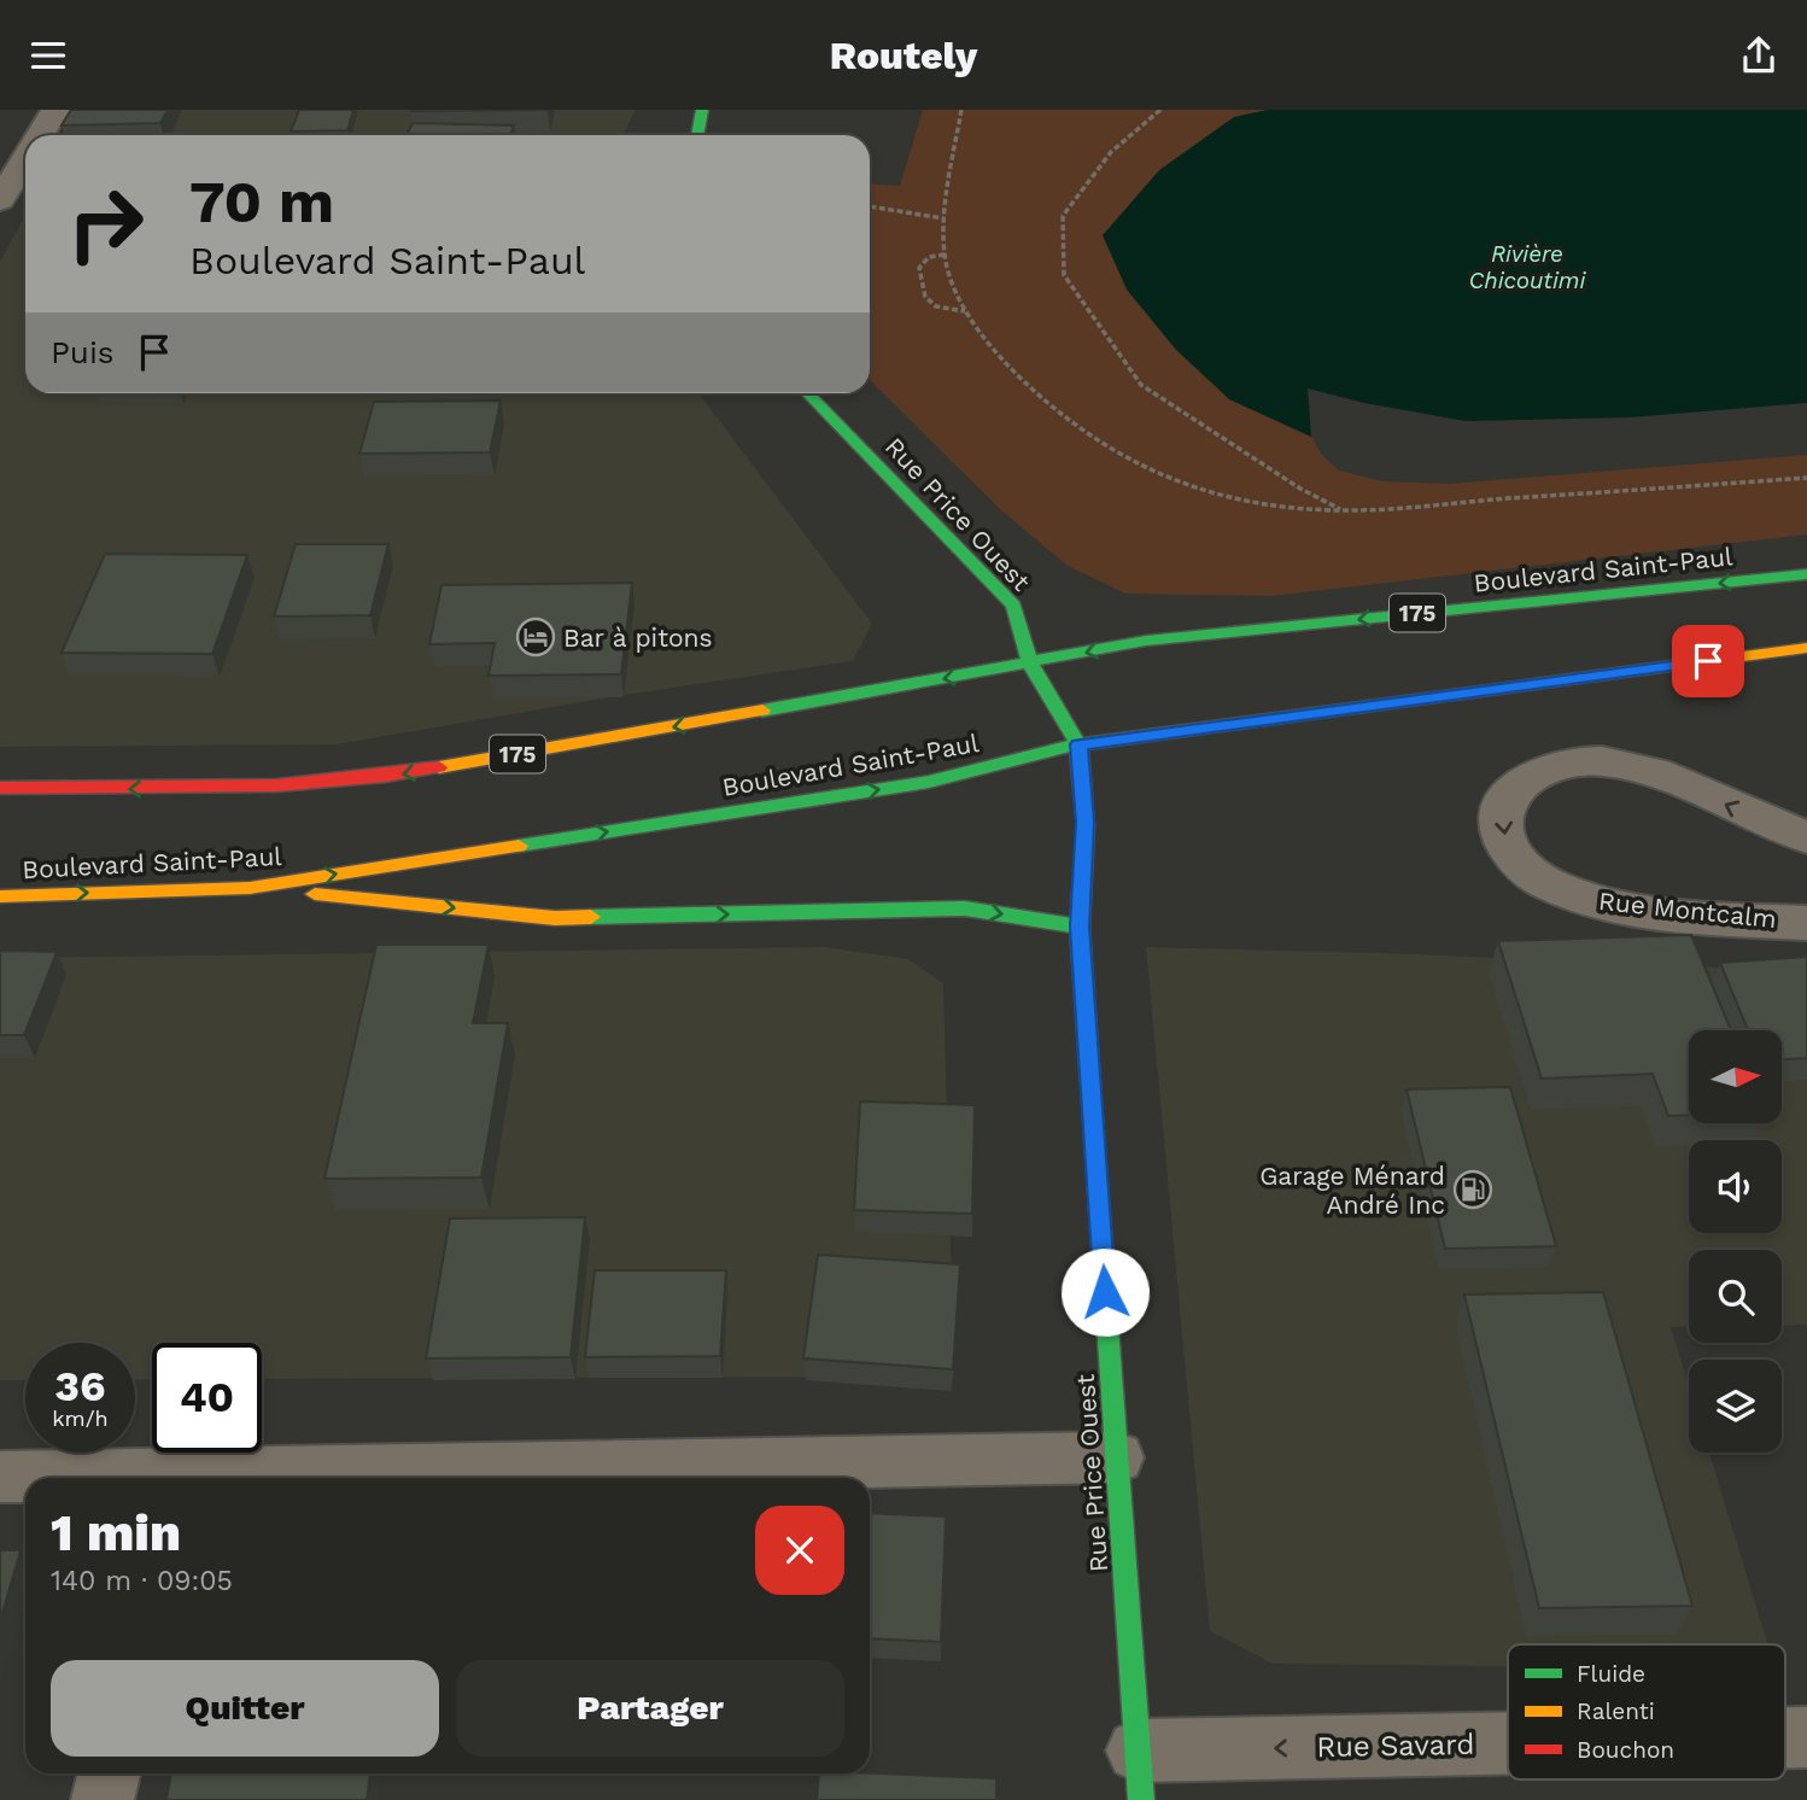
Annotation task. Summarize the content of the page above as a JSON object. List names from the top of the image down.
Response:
{
  "streets": {
    "main road": ["Rue Price Ouest", "Boulevard Saint-Paul", "175"],
    "street": ["Rue Montcalm", "Rue Savard"]
  },
  "crossings": [
    ["Rue Price Ouest", "Boulevard Saint-Paul"],
    ["Rue Price Ouest", "Rue Savard"]
  ],
  "one_way": ["Rue Savard"],
  "water": ["Rivière Chicoutimi"],
  "places": {
    "hotel": ["Bar à pitons"],
    "fuel station": ["Garage Ménard André Inc"]
  },
  "legend": ["Fluide", "Ralenti", "Bouchon"],
  "north": "right",
  "page": {
    "header": "Routely",
    "turn": ["70 m", "Boulevard Saint-Paul"],
    "then": "Puis",
    "speed": "36 km/h",
    "limit": "40",
    "heading": ["1 min", "140 m · 09:05"],
    "buttons": ["Quitter", "Partager"]
  }
}
